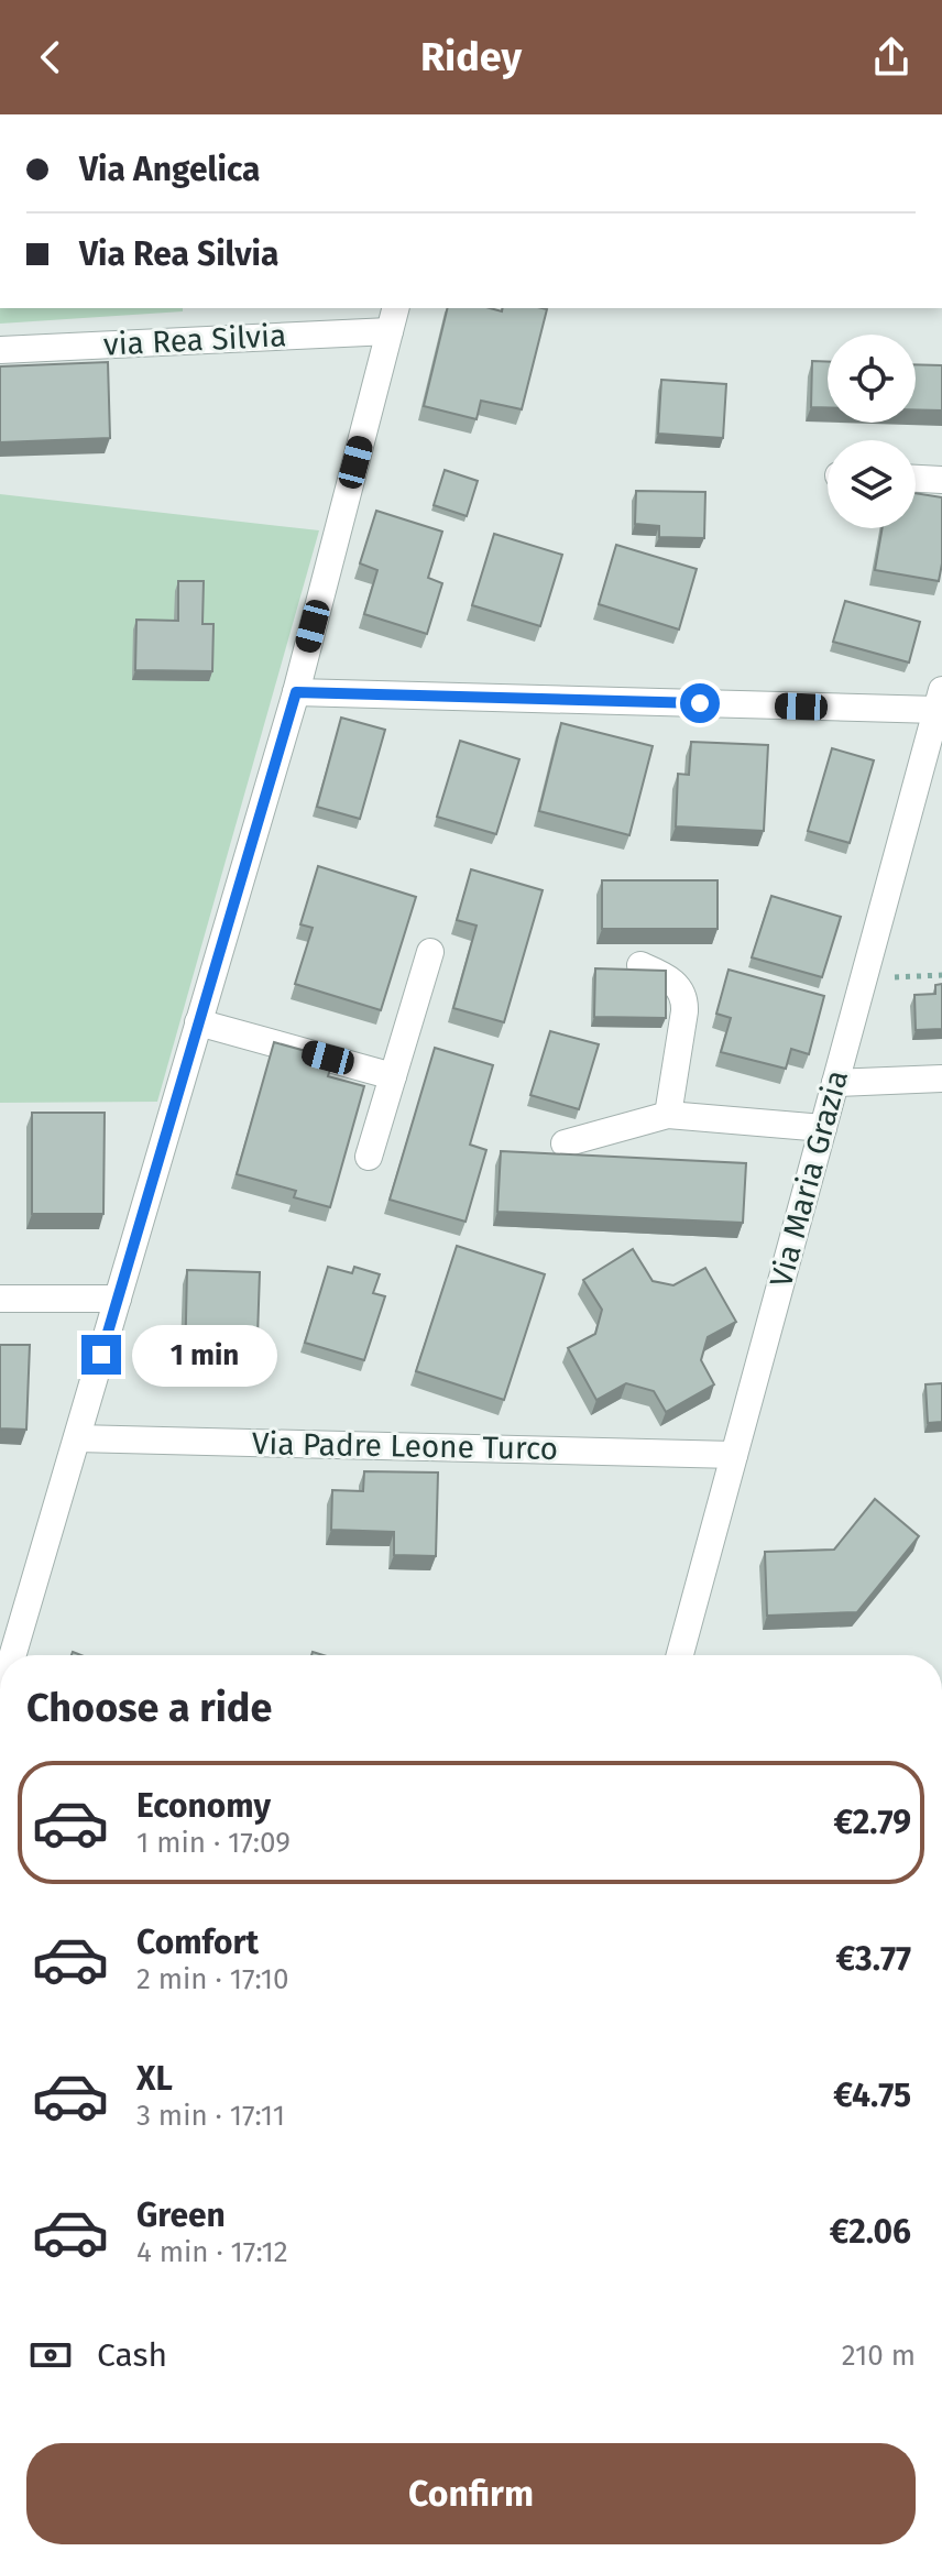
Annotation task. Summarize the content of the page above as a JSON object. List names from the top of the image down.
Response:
{
  "streets": {
    "street": ["via Rea Silvia", "Via Maria Grazia", "Via Padre Leone Turco"]
  },
  "crossings": [
    ["Via Maria Grazia", "Via Padre Leone Turco"]
  ],
  "page": {
    "header": "Ridey",
    "banner": ["Via Angelica", "Via Rea Silvia"],
    "bubble": "1 min",
    "heading": "Choose a ride",
    "list": [
      {
        "name": "Economy",
        "note": "1 min · 17:09",
        "value": "€2.79"
      },
      {
        "name": "Comfort",
        "note": "2 min · 17:10",
        "value": "€3.77"
      },
      {
        "name": "XL",
        "note": "3 min · 17:11",
        "value": "€4.75"
      },
      {
        "name": "Green",
        "note": "4 min · 17:12",
        "value": "€2.06"
      }
    ],
    "pay": ["Cash", "210 m"],
    "buttons": "Confirm"
  }
}
